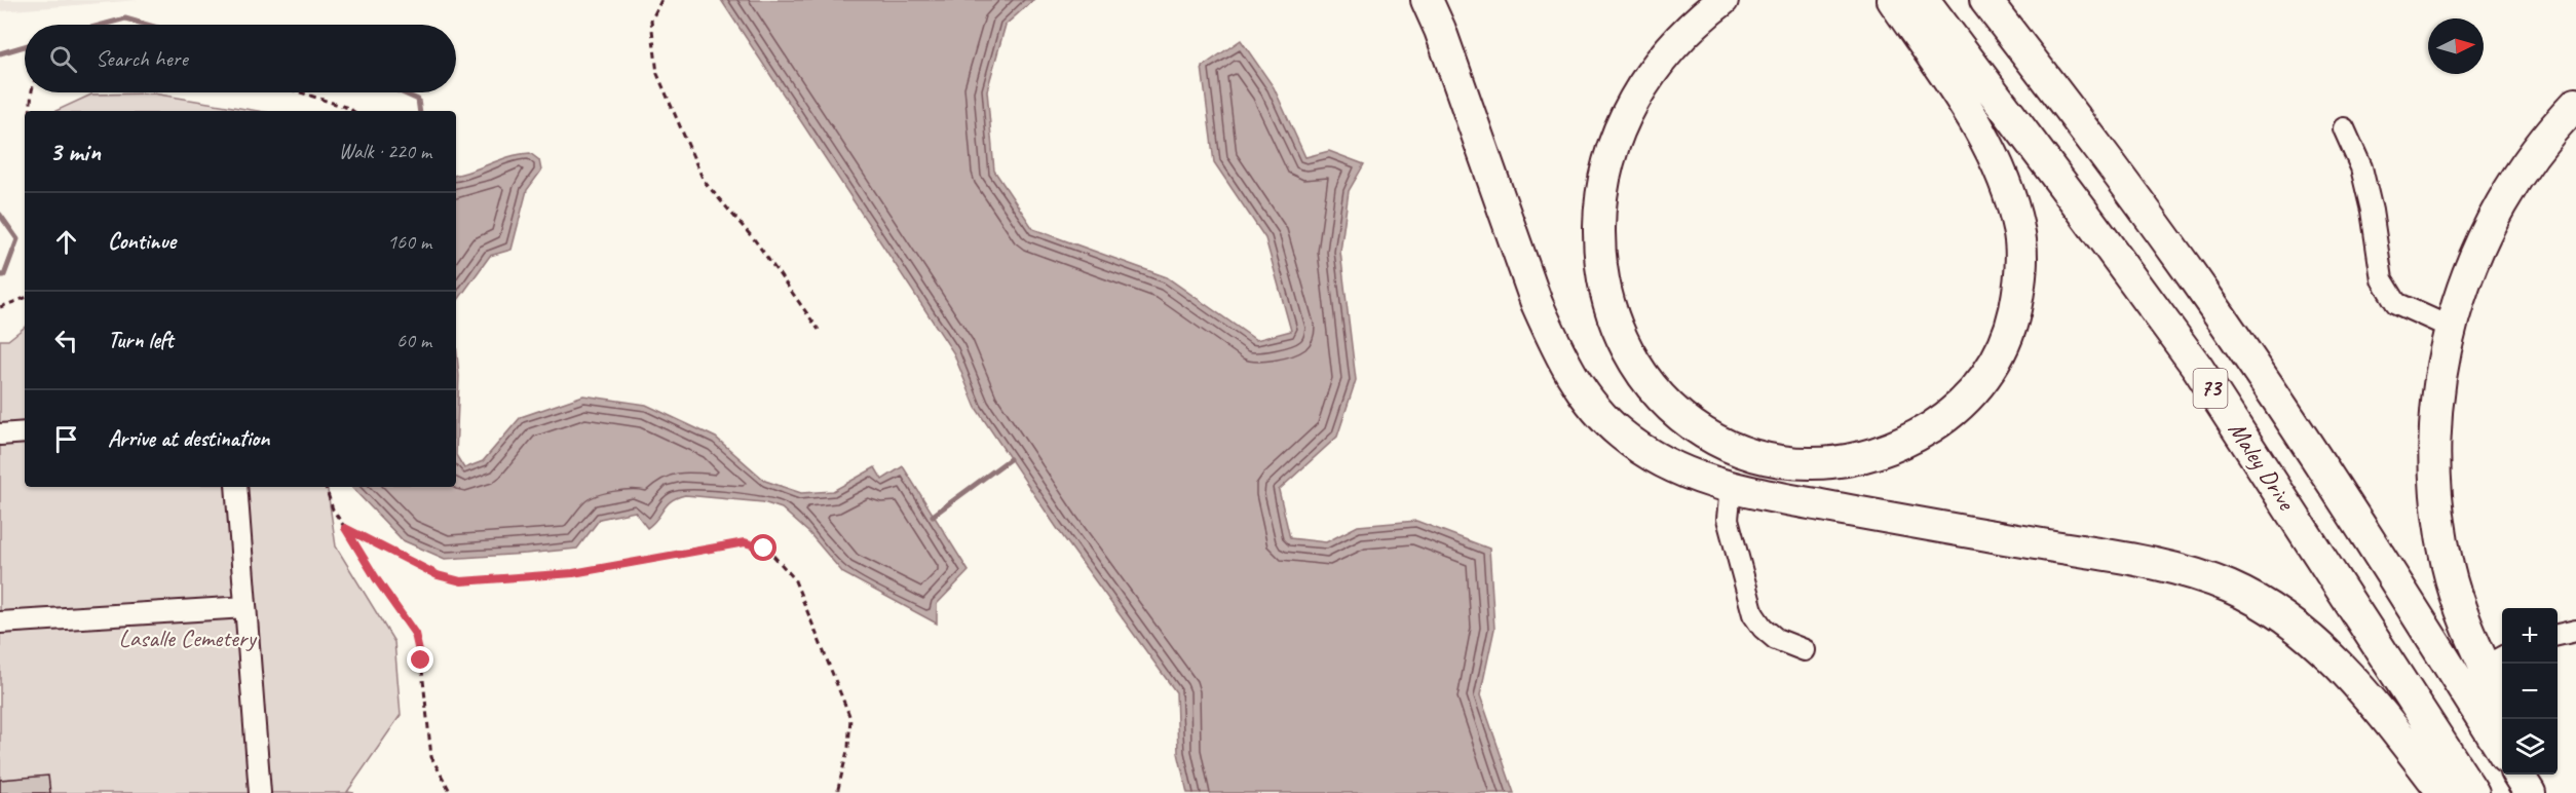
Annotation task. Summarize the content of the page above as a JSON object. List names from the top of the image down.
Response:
{
  "streets": {
    "highway": ["73", "Maley Drive"]
  },
  "parks": ["Lasalle Cemetery"],
  "north": "right",
  "page": {
    "search": "Search here",
    "heading": ["3 min", "Walk · 220 m"],
    "list": [
      ["Continue", "160 m"],
      ["Turn left", "60 m"],
      "Arrive at destination"
    ],
    "map_buttons": ["+", "−"]
  }
}
